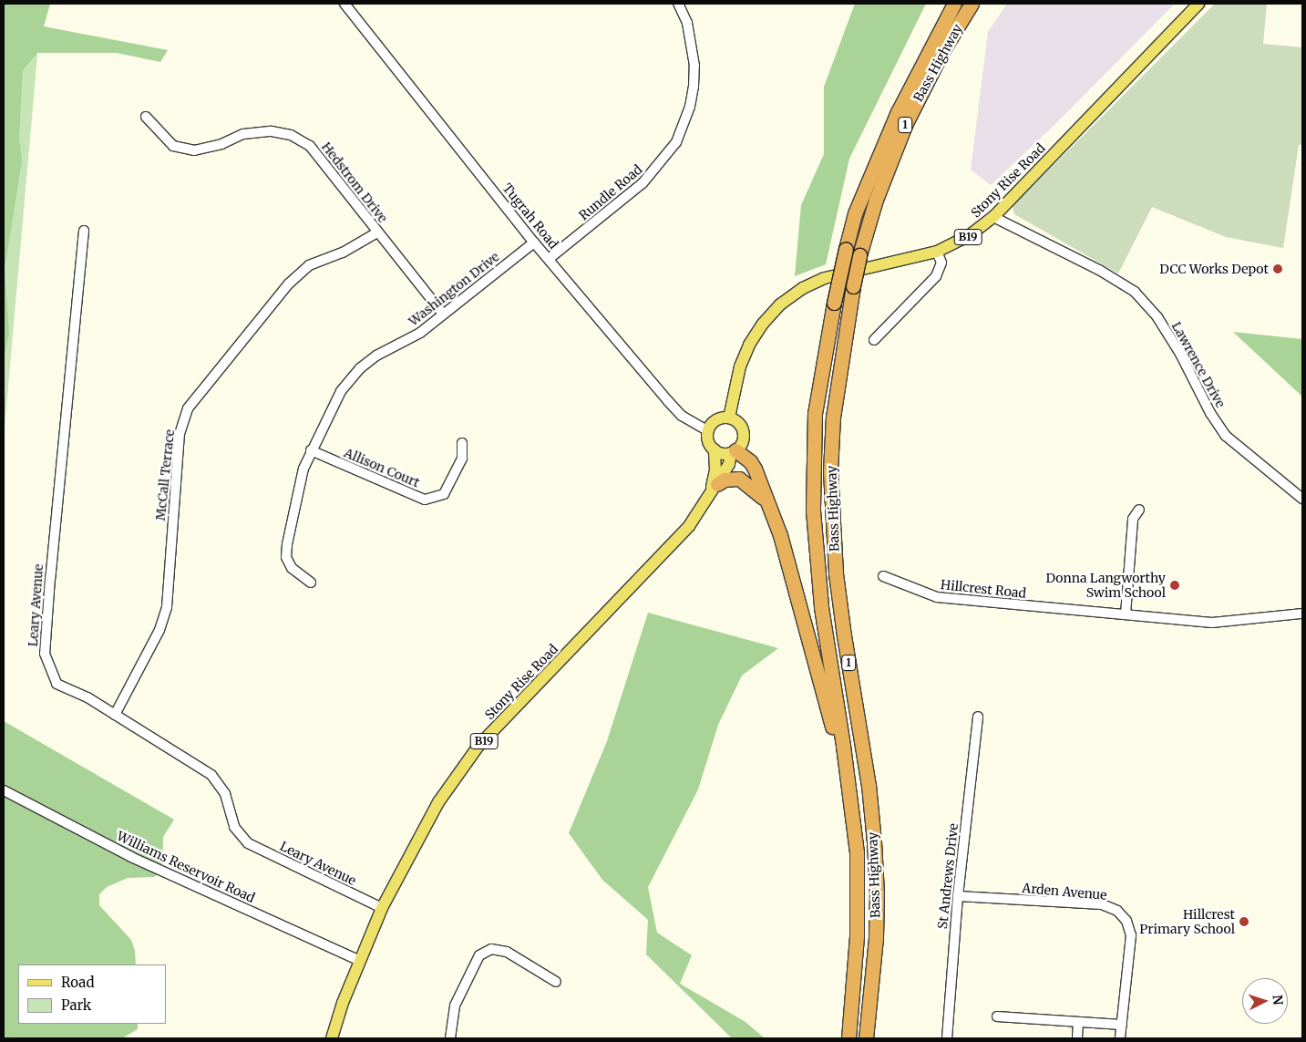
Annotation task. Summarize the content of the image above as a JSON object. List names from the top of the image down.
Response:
{
  "streets": {
    "highway": ["Bass Highway", "1"],
    "main road": ["Stony Rise Road", "B19"],
    "street": [
      "Hedstrom Drive",
      "Rundle Road",
      "Tugrah Road",
      "Washington Drive",
      "Lawrence Drive",
      "Allison Court",
      "McCall Terrace",
      "Hillcrest Road",
      "Leary Avenue",
      "Williams Reservoir Road",
      "St Andrews Drive",
      "Arden Avenue"
    ]
  },
  "crossings": [
    ["Stony Rise Road", "Tugrah Road"],
    ["Stony Rise Road", "B19"],
    ["Stony Rise Road", "Lawrence Drive"],
    ["Stony Rise Road", "Leary Avenue"],
    ["Stony Rise Road", "Williams Reservoir Road"],
    ["Hedstrom Drive", "Washington Drive"],
    ["Hedstrom Drive", "McCall Terrace"],
    ["Rundle Road", "Tugrah Road"],
    ["Tugrah Road", "B19"],
    ["Tugrah Road", "Washington Drive"],
    ["Washington Drive", "Allison Court"],
    ["McCall Terrace", "Leary Avenue"],
    ["St Andrews Drive", "Arden Avenue"]
  ],
  "places": ["DCC Works Depot", "Donna Langworthy Swim School", "Hillcrest Primary School"],
  "legend": ["Road", "Park"],
  "north": "right"
}
